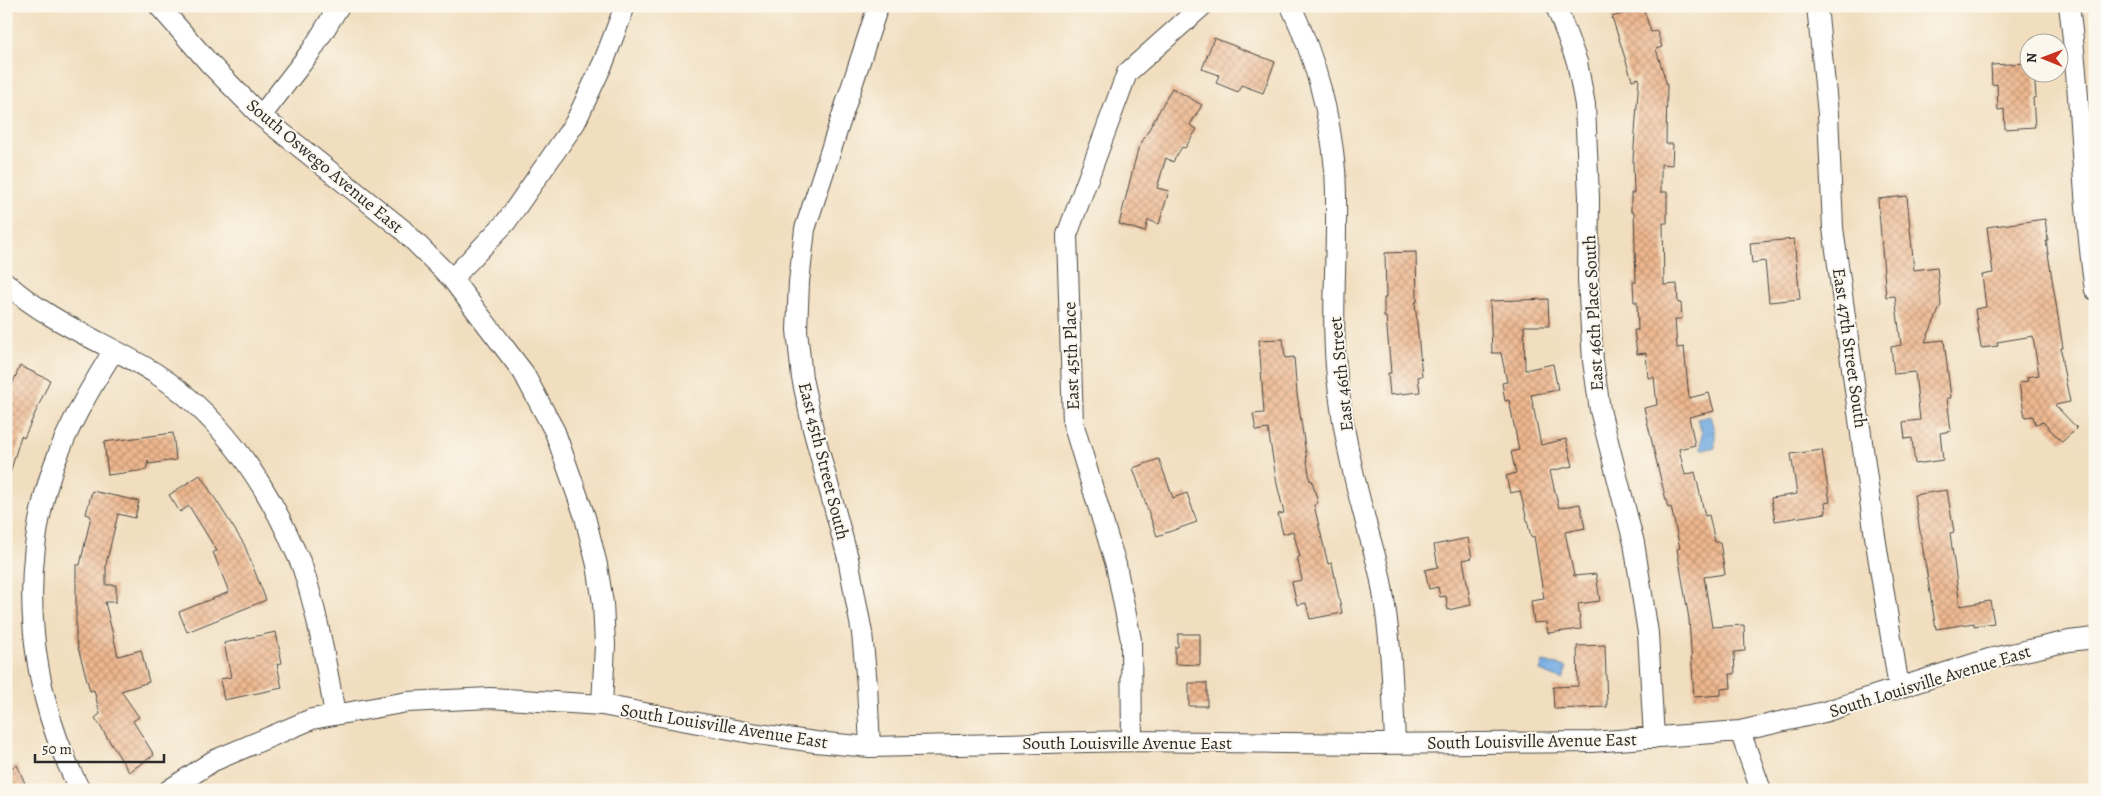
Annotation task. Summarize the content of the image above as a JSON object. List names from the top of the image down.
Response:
{
  "streets": {
    "street": [
      "South Oswego Avenue East",
      "East 46th Place South",
      "East 47th Street South",
      "East 45th Place",
      "East 46th Street",
      "East 45th Street South",
      "South Louisville Avenue East"
    ]
  },
  "crossings": [
    ["South Oswego Avenue East", "South Louisville Avenue East"],
    ["East 46th Place South", "South Louisville Avenue East"],
    ["East 47th Street South", "South Louisville Avenue East"],
    ["East 45th Place", "South Louisville Avenue East"],
    ["East 46th Street", "South Louisville Avenue East"],
    ["East 45th Street South", "South Louisville Avenue East"]
  ],
  "scale_bar": "50 m",
  "north": "left"
}
